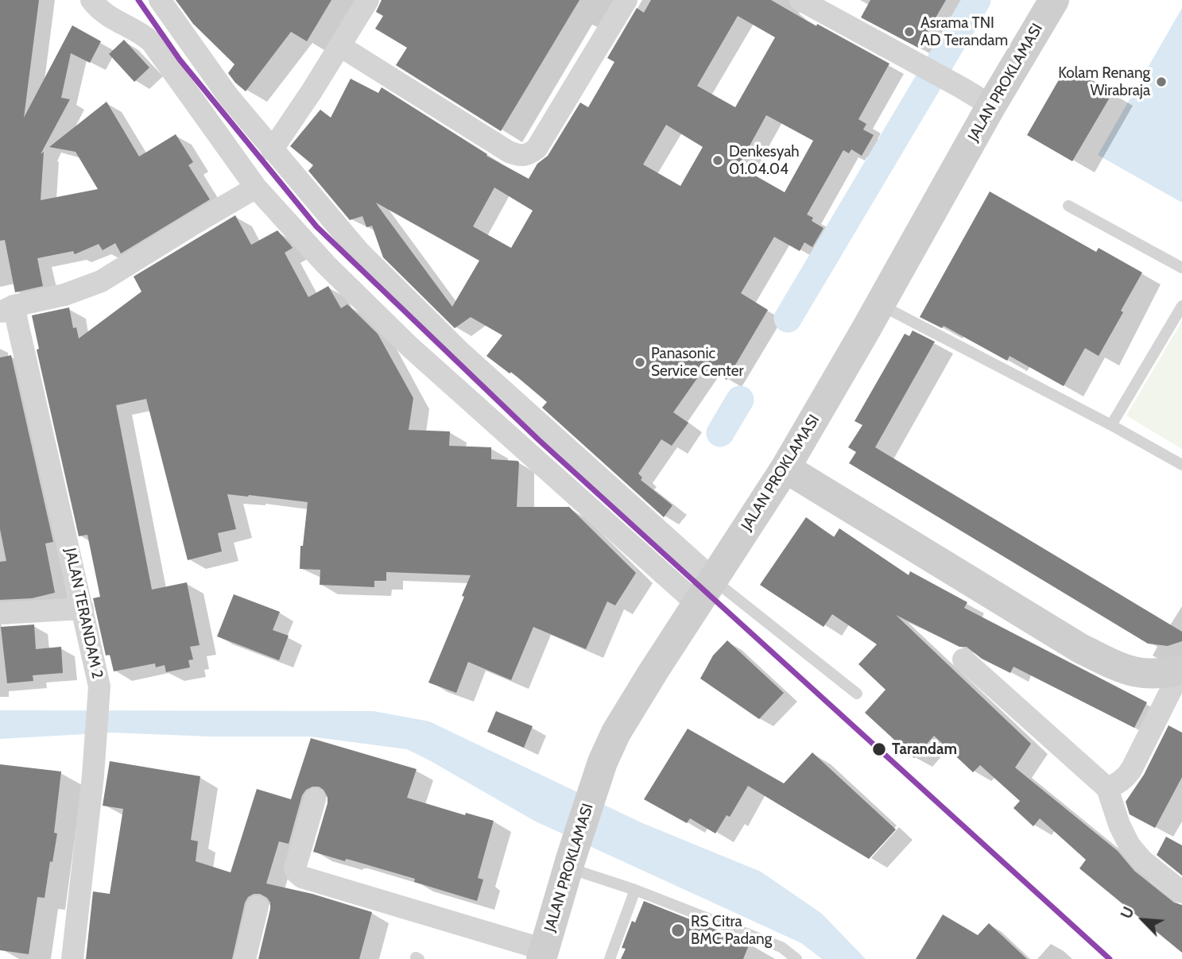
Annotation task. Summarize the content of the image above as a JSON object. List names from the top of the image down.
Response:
{
  "streets": {
    "main road": ["JALAN PROKLAMASI"],
    "street": ["JALAN TERANDAM 2"]
  },
  "places": [
    "Asrama TNI AD Terandam",
    "Kolam Renang Wirabraja",
    "Denkesyah 01.04.04",
    "Panasonic Service Center",
    "Tarandam",
    "RS Citra BMC Padang"
  ],
  "north": "top left"
}
